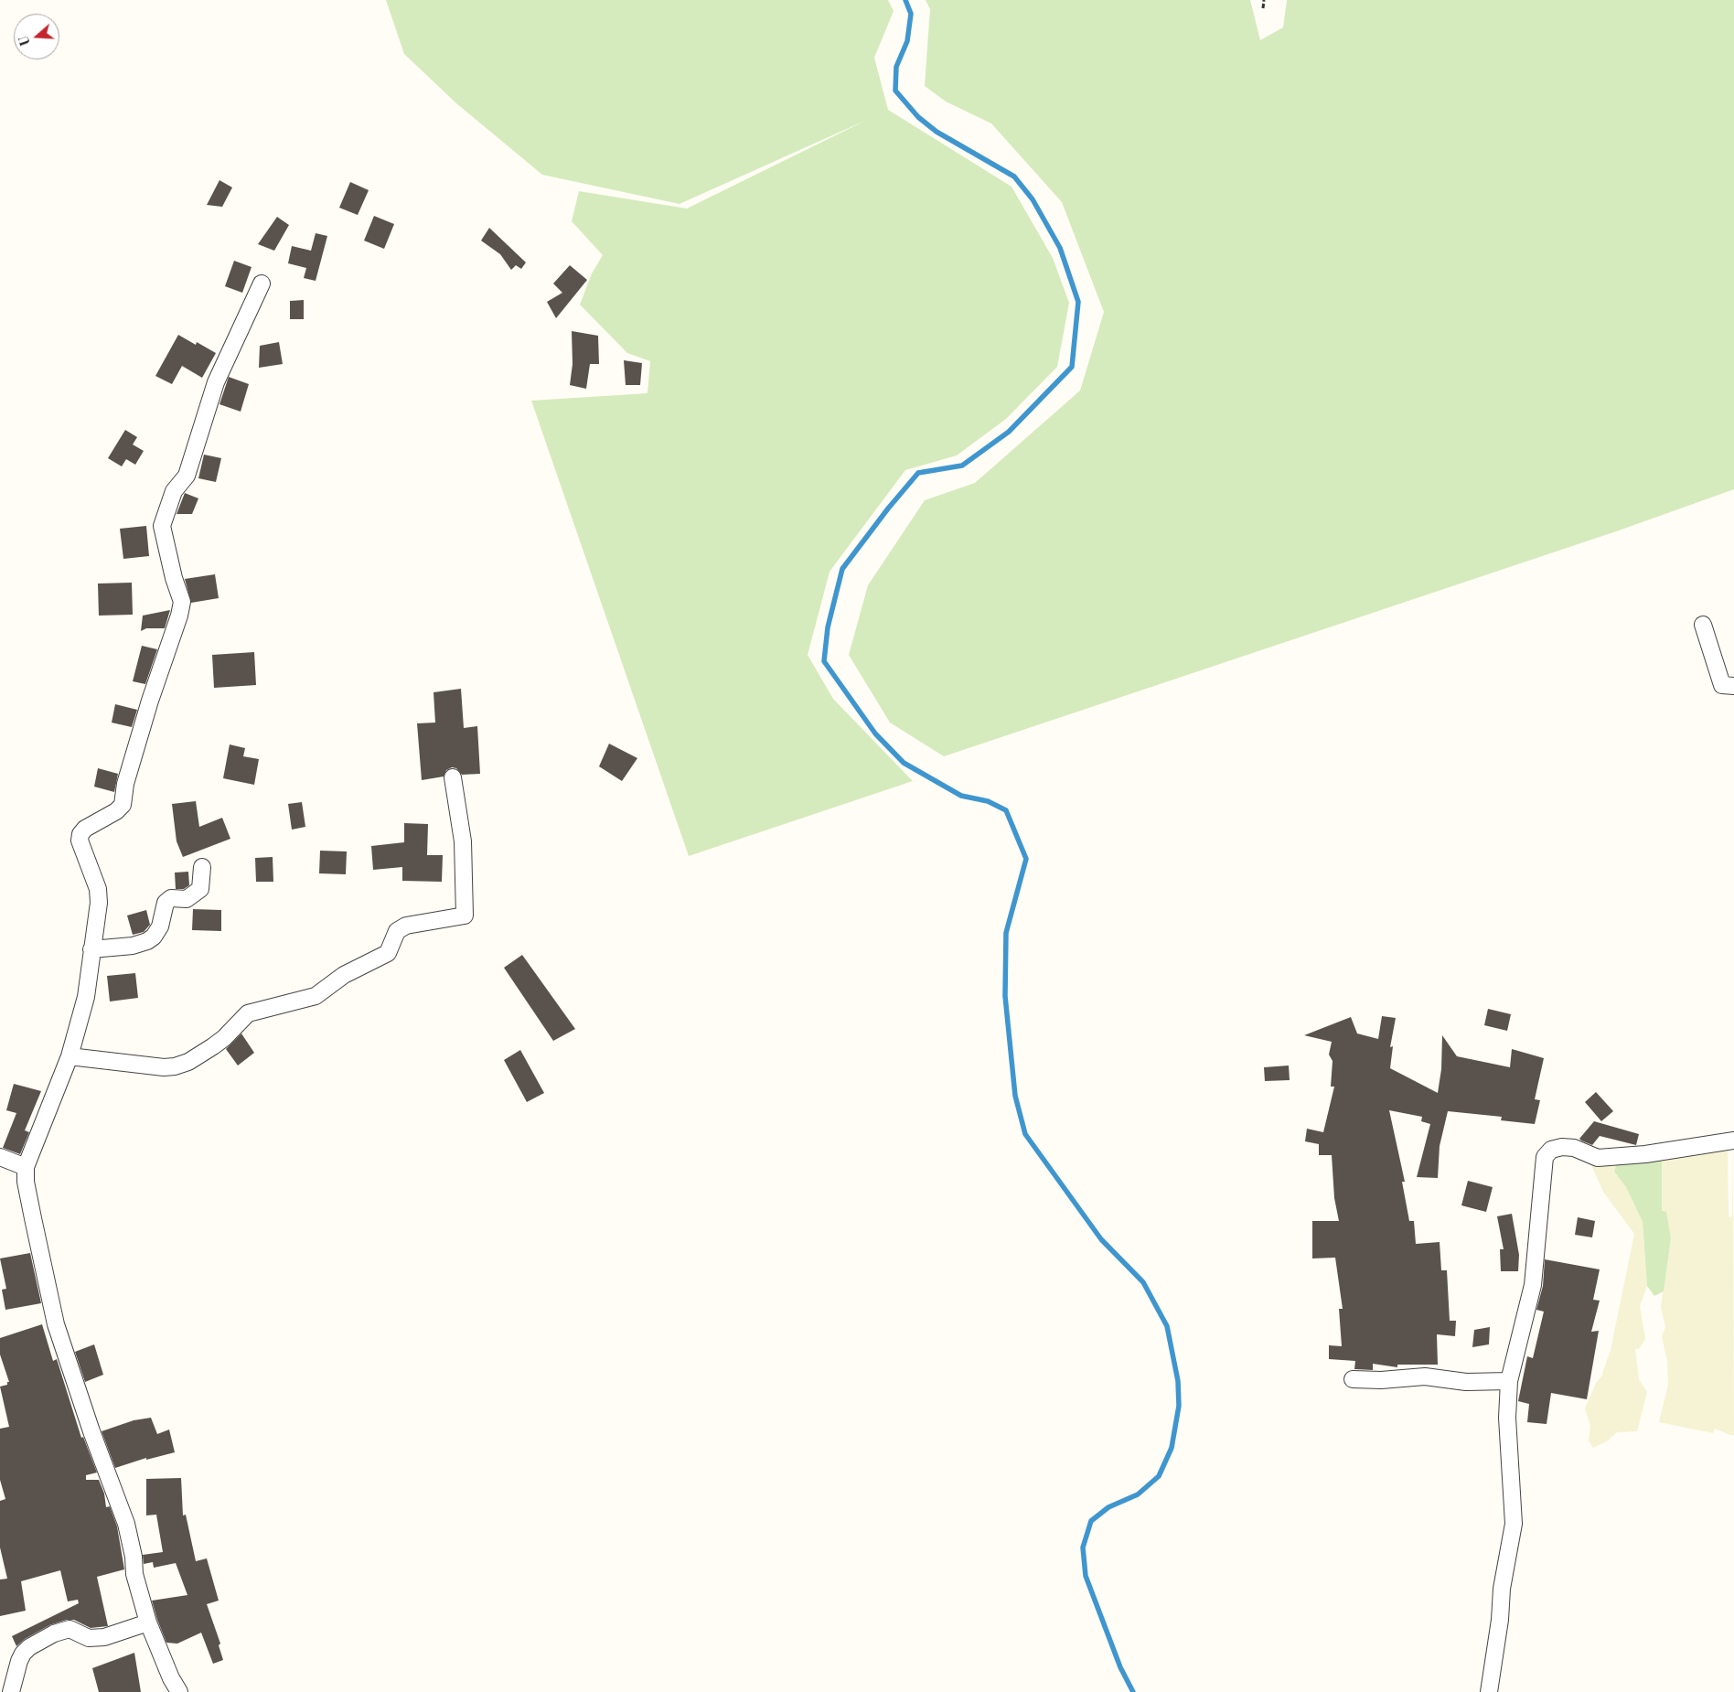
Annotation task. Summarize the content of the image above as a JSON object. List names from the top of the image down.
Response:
{
  "north": "left"
}
